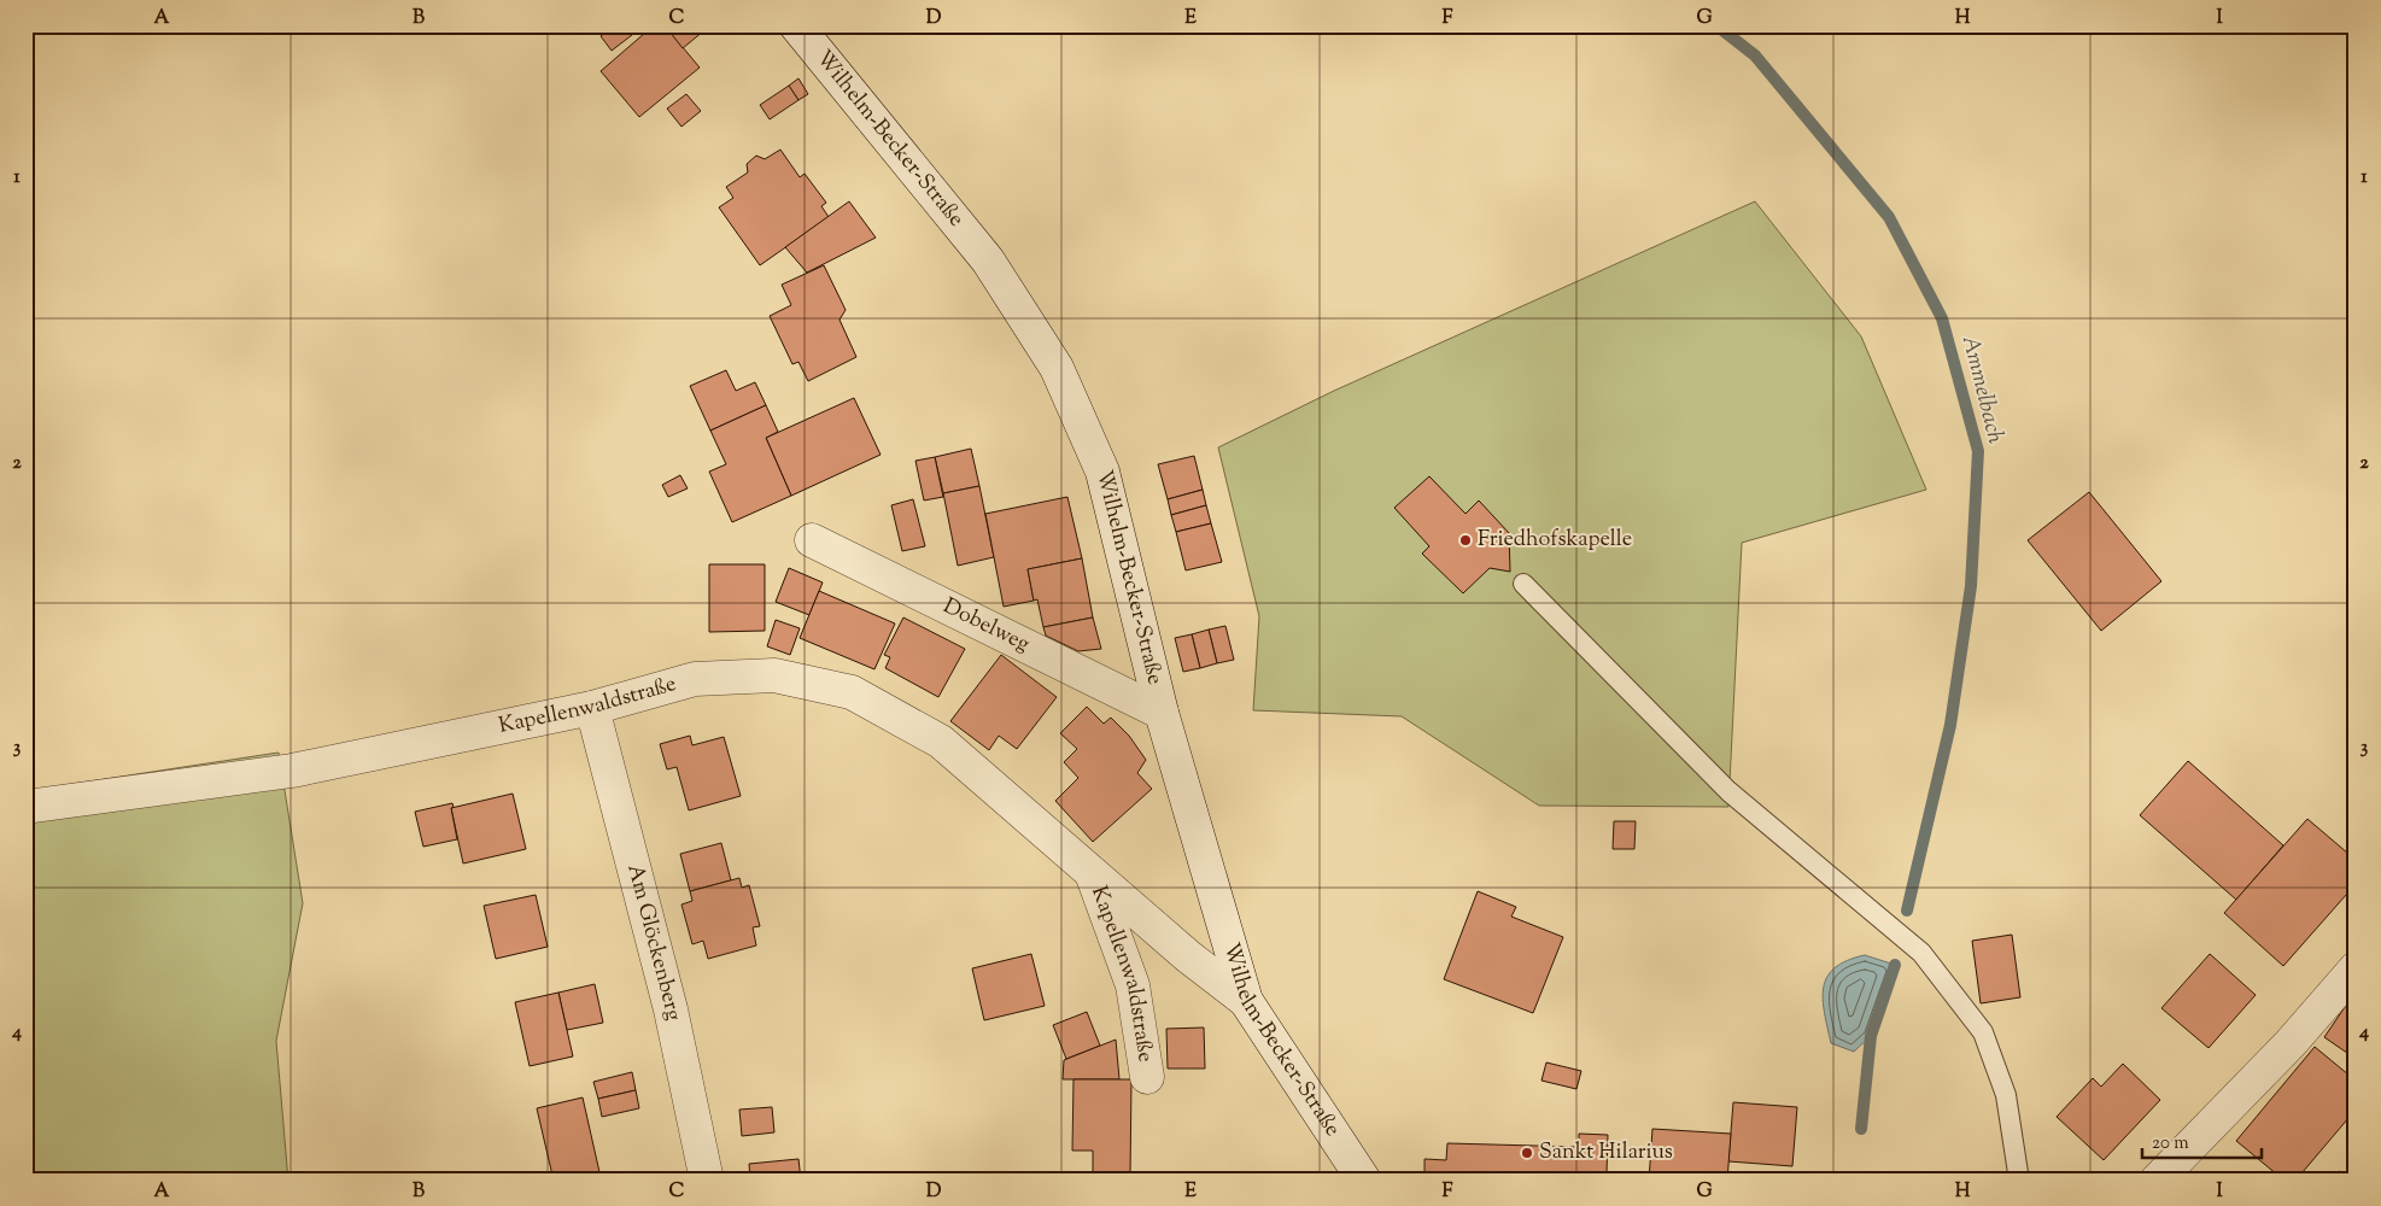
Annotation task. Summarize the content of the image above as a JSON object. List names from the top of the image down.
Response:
{
  "streets": {
    "street": [
      "Wilhelm-Becker-Straße",
      "Dobelweg",
      "Kapellenwaldstraße",
      "Am Glöckenberg"
    ]
  },
  "crossings": [
    ["Wilhelm-Becker-Straße", "Dobelweg"],
    ["Wilhelm-Becker-Straße", "Kapellenwaldstraße"],
    ["Kapellenwaldstraße", "Am Glöckenberg"]
  ],
  "water": ["Ammelbach"],
  "places": ["Friedhofskapelle", "Sankt Hilarius"],
  "scale_bar": "20 m",
  "grid": {
    "columns": [
      "A",
      "B",
      "C",
      "D",
      "E",
      "F",
      "G",
      "H",
      "I"
    ],
    "rows": [
      "1",
      "2",
      "3",
      "4"
    ]
  }
}
